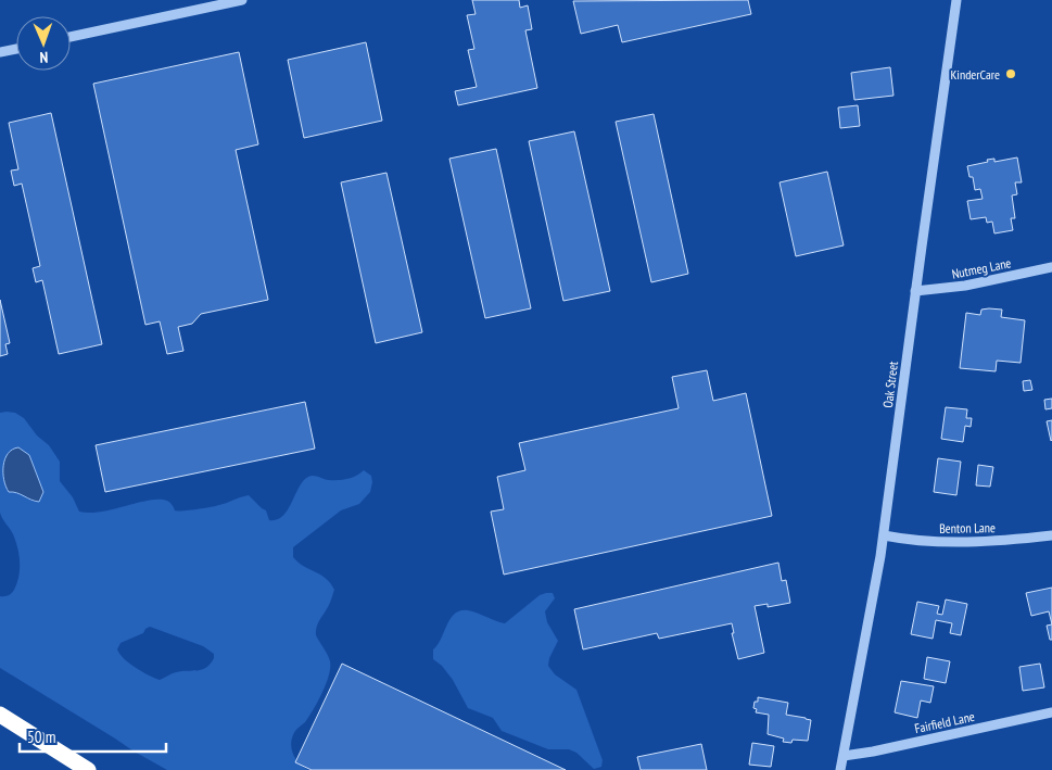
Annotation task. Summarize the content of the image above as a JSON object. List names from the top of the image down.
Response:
{
  "streets": {
    "street": [
      "Nutmeg Lane",
      "Oak Street",
      "Benton Lane",
      "Fairfield Lane"
    ]
  },
  "crossings": [
    ["Nutmeg Lane", "Oak Street"],
    ["Oak Street", "Benton Lane"],
    ["Oak Street", "Fairfield Lane"]
  ],
  "places": ["KinderCare"],
  "scale_bar": "50 m",
  "north": "bottom"
}
